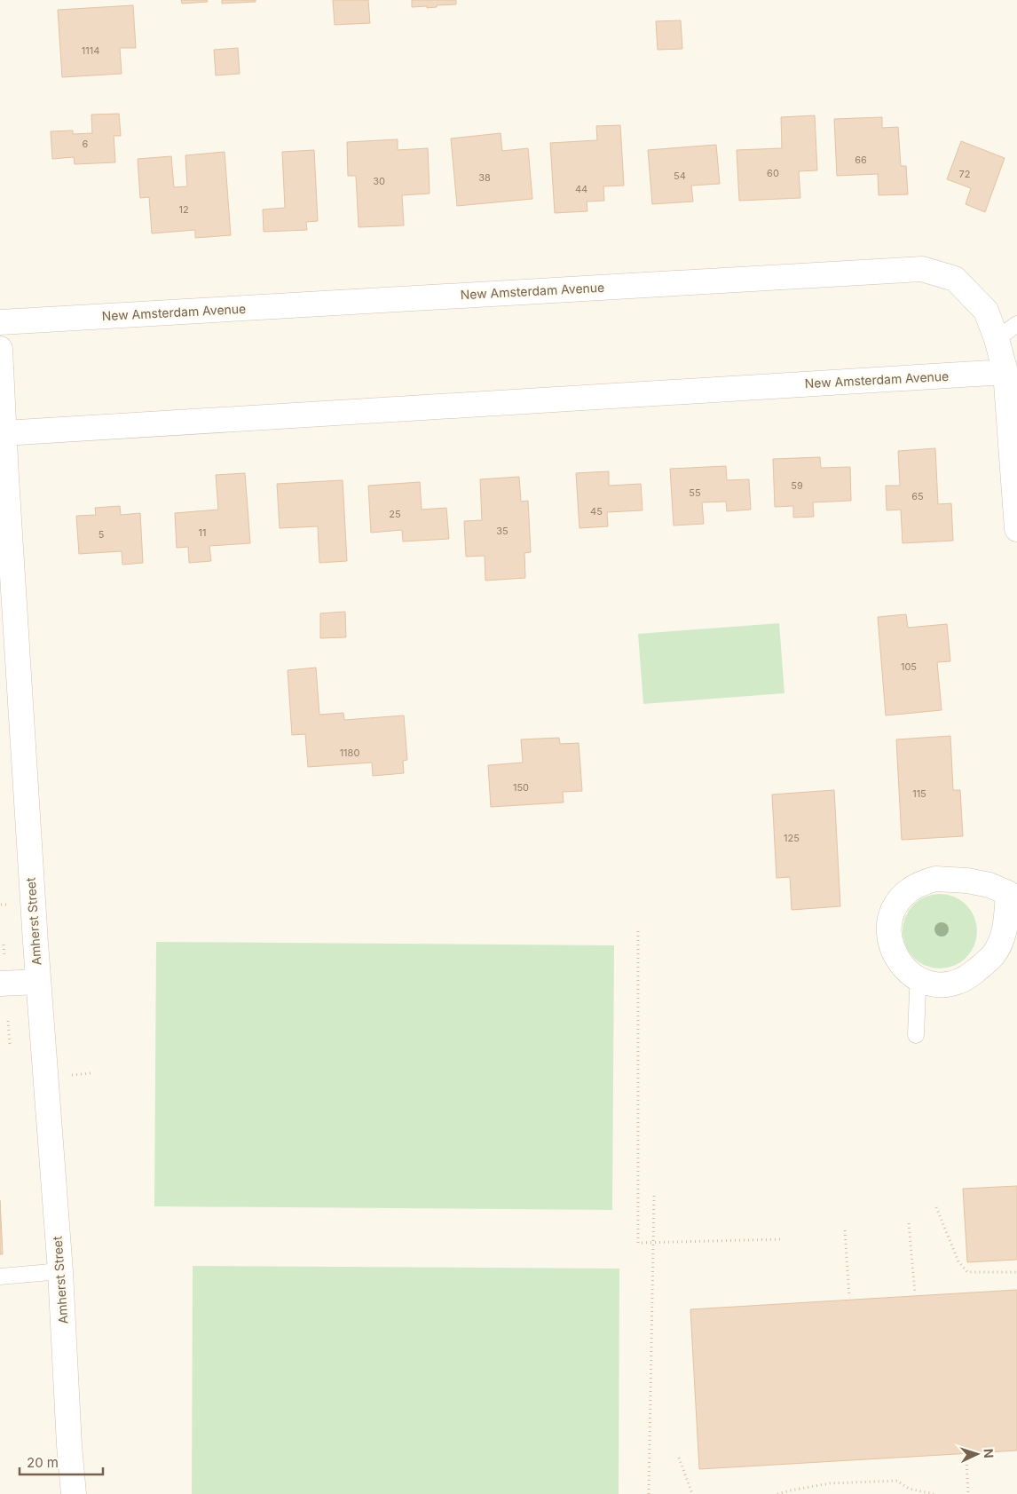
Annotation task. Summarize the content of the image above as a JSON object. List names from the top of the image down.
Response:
{
  "streets": {
    "street": ["New Amsterdam Avenue", "Amherst Street"]
  },
  "crossings": [
    ["New Amsterdam Avenue", "Amherst Street"]
  ],
  "house_numbers": [
    "1114",
    "6",
    "66",
    "60",
    "72",
    "54",
    "38",
    "30",
    "44",
    "12",
    "59",
    "55",
    "65",
    "45",
    "25",
    "35",
    "11",
    "5",
    "105",
    "1180",
    "150",
    "115",
    "125"
  ],
  "scale_bar": "20 m",
  "north": "right"
}
